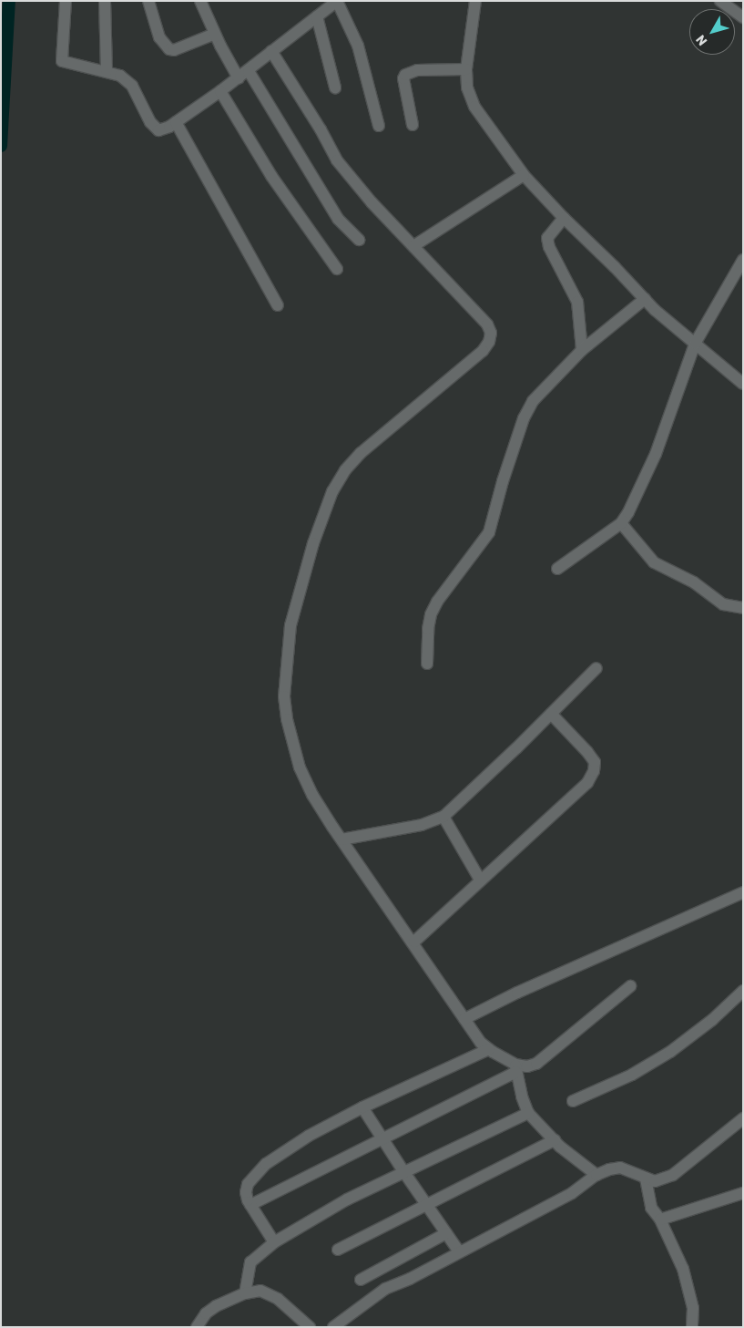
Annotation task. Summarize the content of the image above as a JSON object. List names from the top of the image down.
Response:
{
  "north": "bottom left"
}
